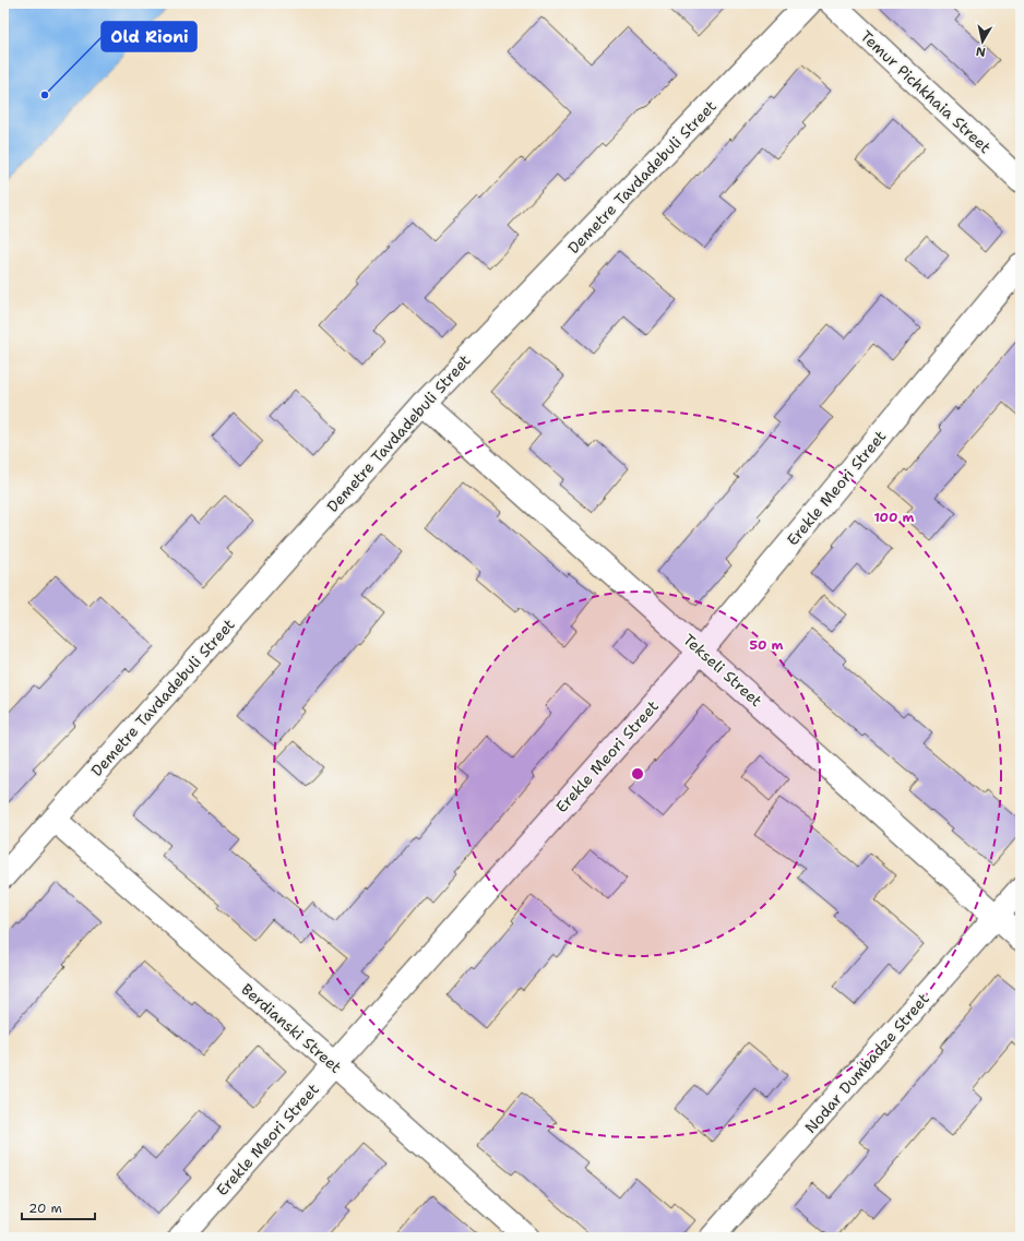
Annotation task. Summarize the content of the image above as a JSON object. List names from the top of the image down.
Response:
{
  "streets": {
    "street": [
      "Temur Pichkhaia Street",
      "Demetre Tavdadebuli Street",
      "Erekle Meori Street",
      "Tekseli Street",
      "Berdianski Street",
      "Nodar Dumbadze Street"
    ]
  },
  "crossings": [
    ["Demetre Tavdadebuli Street", "Tekseli Street"],
    ["Demetre Tavdadebuli Street", "Berdianski Street"],
    ["Erekle Meori Street", "Tekseli Street"],
    ["Erekle Meori Street", "Berdianski Street"],
    ["Tekseli Street", "Nodar Dumbadze Street"]
  ],
  "places": ["Old Rioni"],
  "scale_bar": "20 m",
  "north": "bottom",
  "rings": ["100 m", "50 m"]
}
